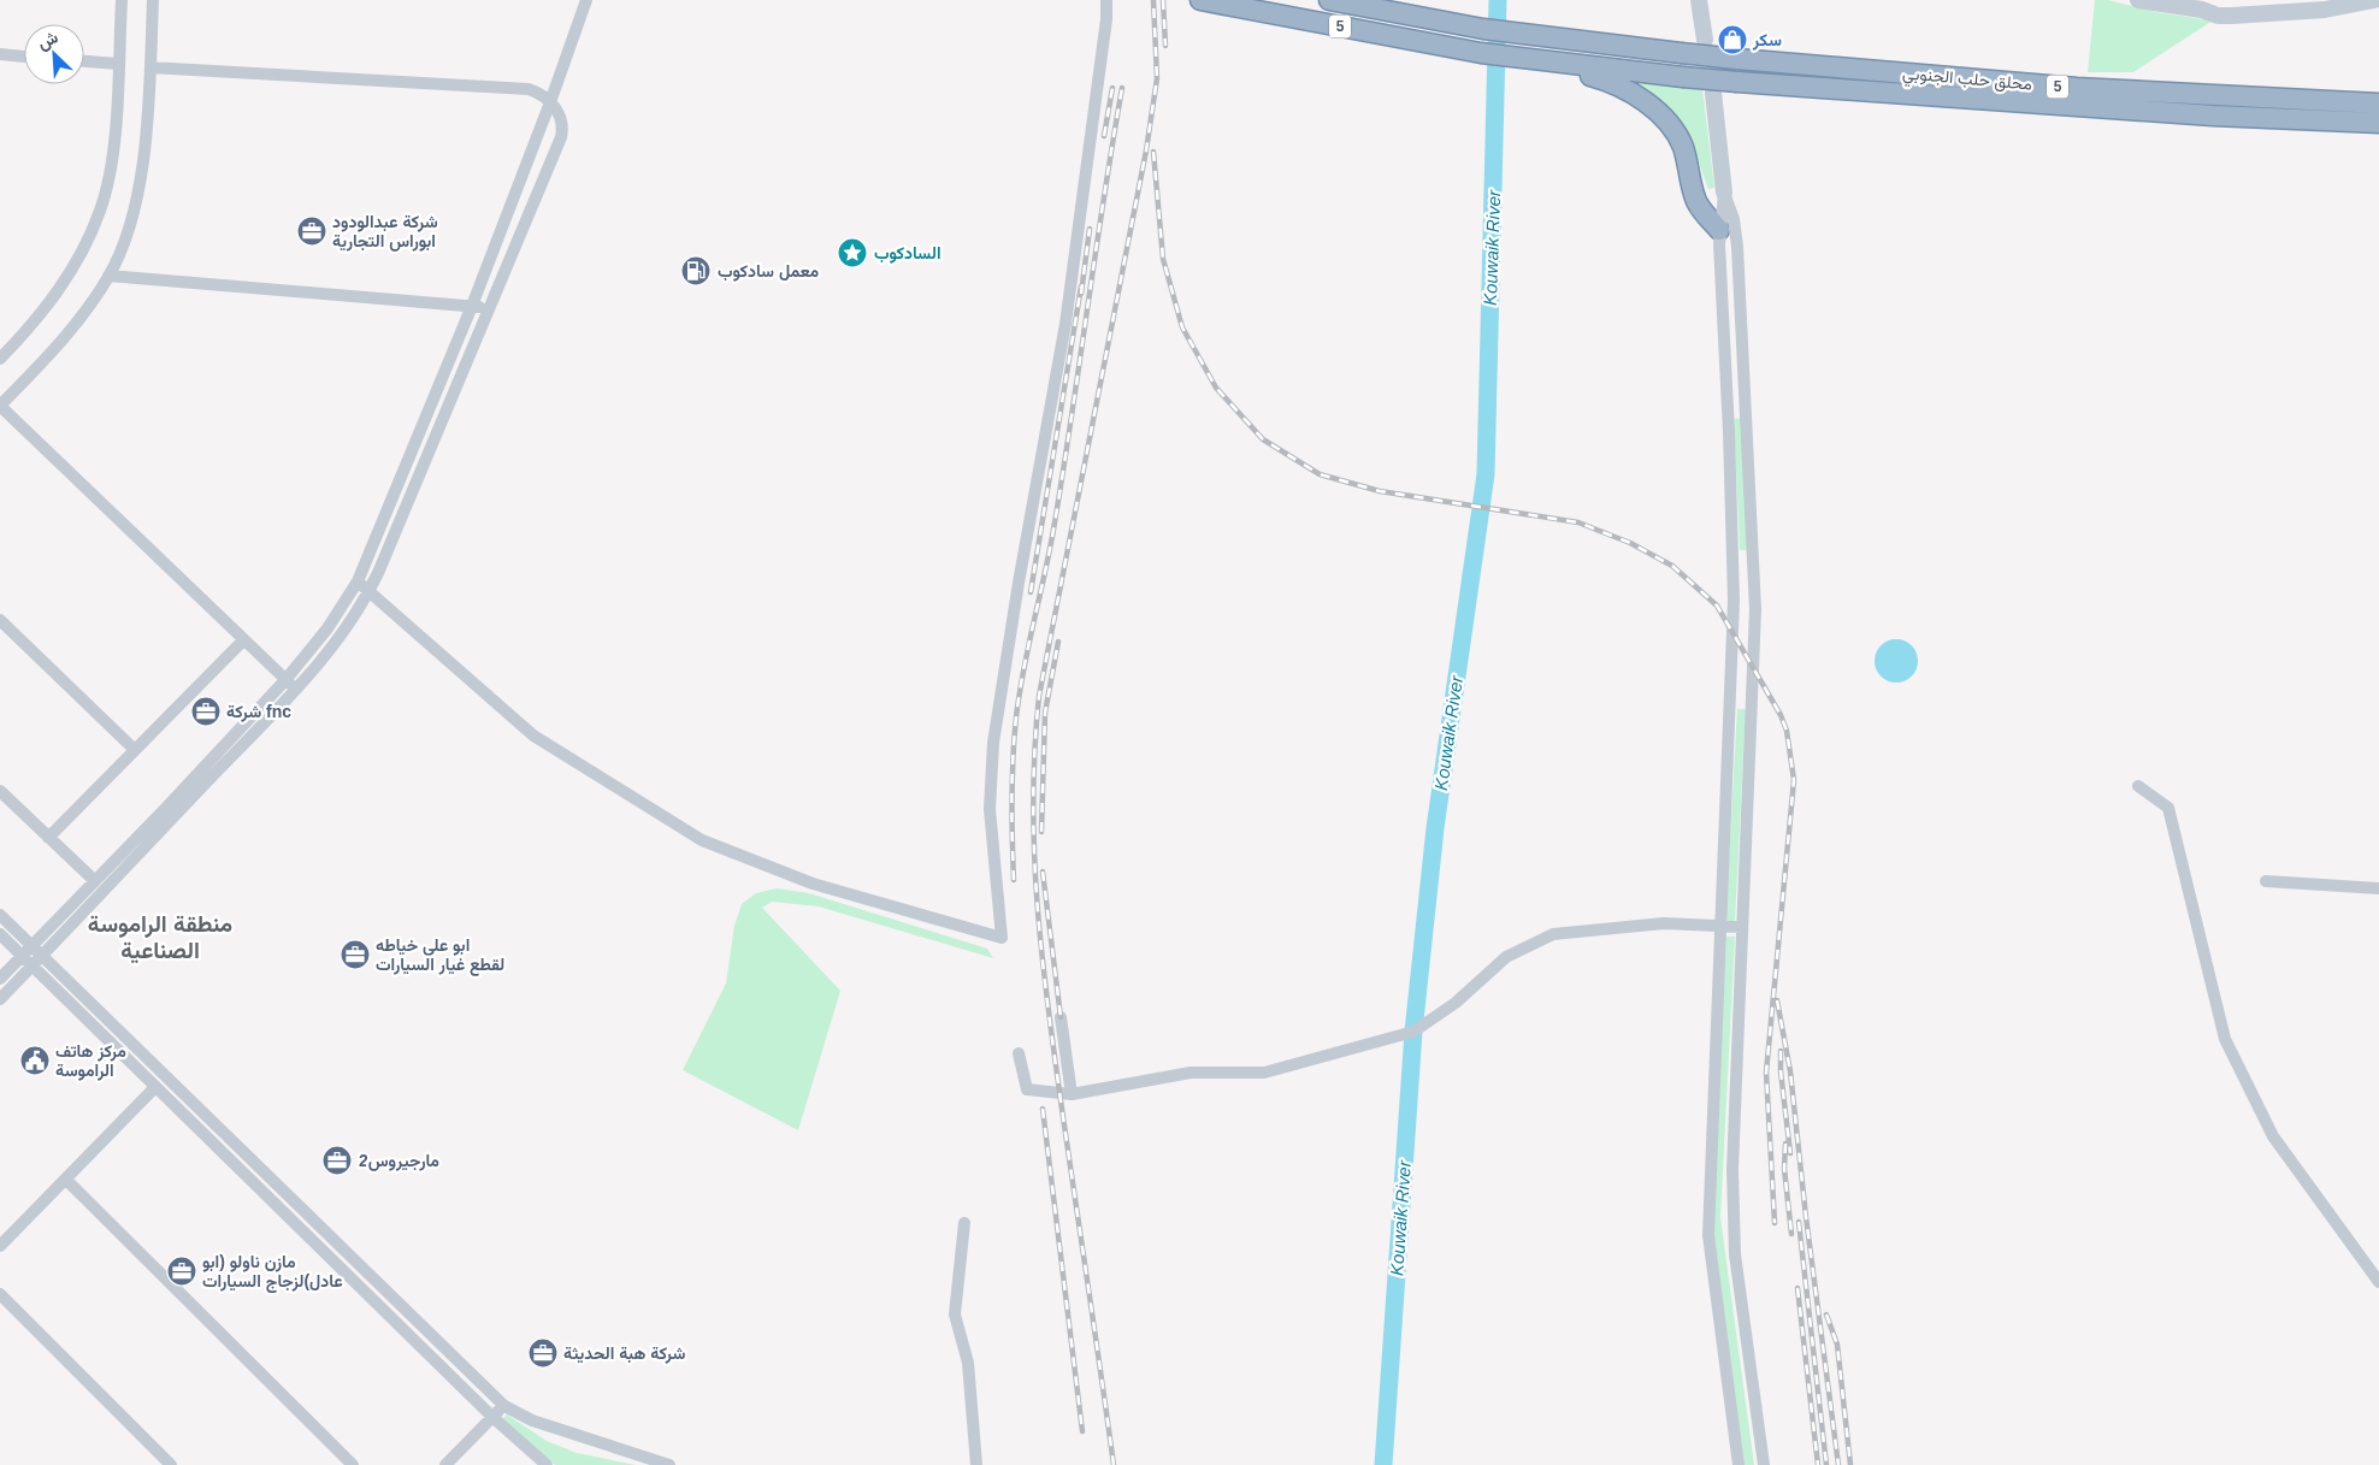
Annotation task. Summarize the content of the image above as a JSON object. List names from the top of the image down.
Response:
{
  "streets": {
    "highway": ["5", "محلق حلب الجنوبي"]
  },
  "crossings": [
    ["5", "محلق حلب الجنوبي"]
  ],
  "districts": ["منطقة الراموسة الصناعية"],
  "water": ["Kouwaik River"],
  "places": {
    "shop": ["سكر"],
    "office": [
      "شركة عبدالودود ابوراس التجارية",
      "شركة fnc",
      "ابو علي خياطه لقطع غيار السيارات",
      "مارجيروس2",
      "مازن ناولو (ابو عادل)لزجاج السيارات",
      "شركة هبة الحديثة"
    ],
    "place": ["السادكوب"],
    "fuel station": ["معمل سادكوب"],
    "public building": ["مركز هاتف الراموسة"]
  },
  "north": "top left"
}
